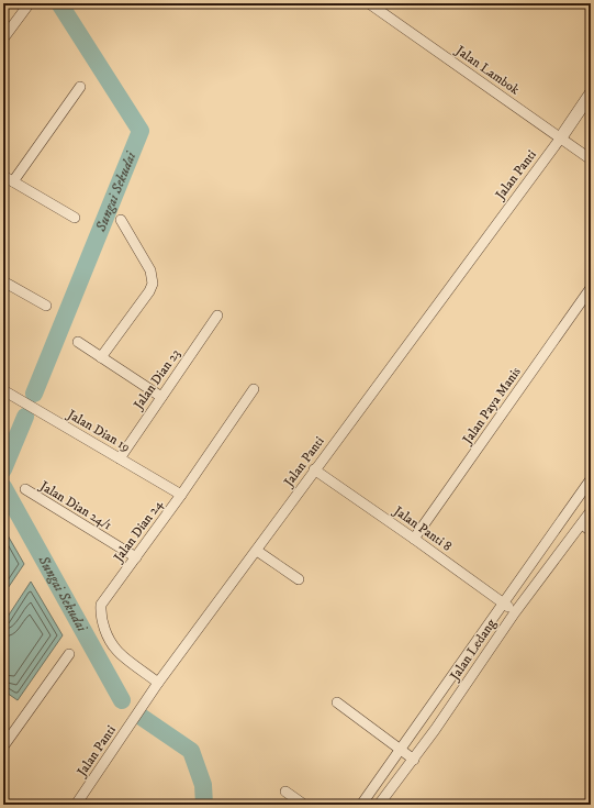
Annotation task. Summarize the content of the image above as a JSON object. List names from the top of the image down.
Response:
{
  "streets": {
    "street": [
      "Jalan Lambok",
      "Jalan Panti",
      "Jalan Dian 23",
      "Jalan Paya Manis",
      "Jalan Dian 19",
      "Jalan Dian 24/1",
      "Jalan Panti 8",
      "Jalan Dian 24",
      "Jalan Ledang"
    ]
  },
  "crossings": [
    ["Jalan Lambok", "Jalan Panti"],
    ["Jalan Panti", "Jalan Panti 8"],
    ["Jalan Panti", "Jalan Dian 24"],
    ["Jalan Dian 23", "Jalan Dian 19"],
    ["Jalan Paya Manis", "Jalan Panti 8"],
    ["Jalan Dian 19", "Jalan Dian 24"],
    ["Jalan Dian 24/1", "Jalan Dian 24"],
    ["Jalan Panti 8", "Jalan Ledang"]
  ],
  "water": ["Sungai Sekudai"]
}
